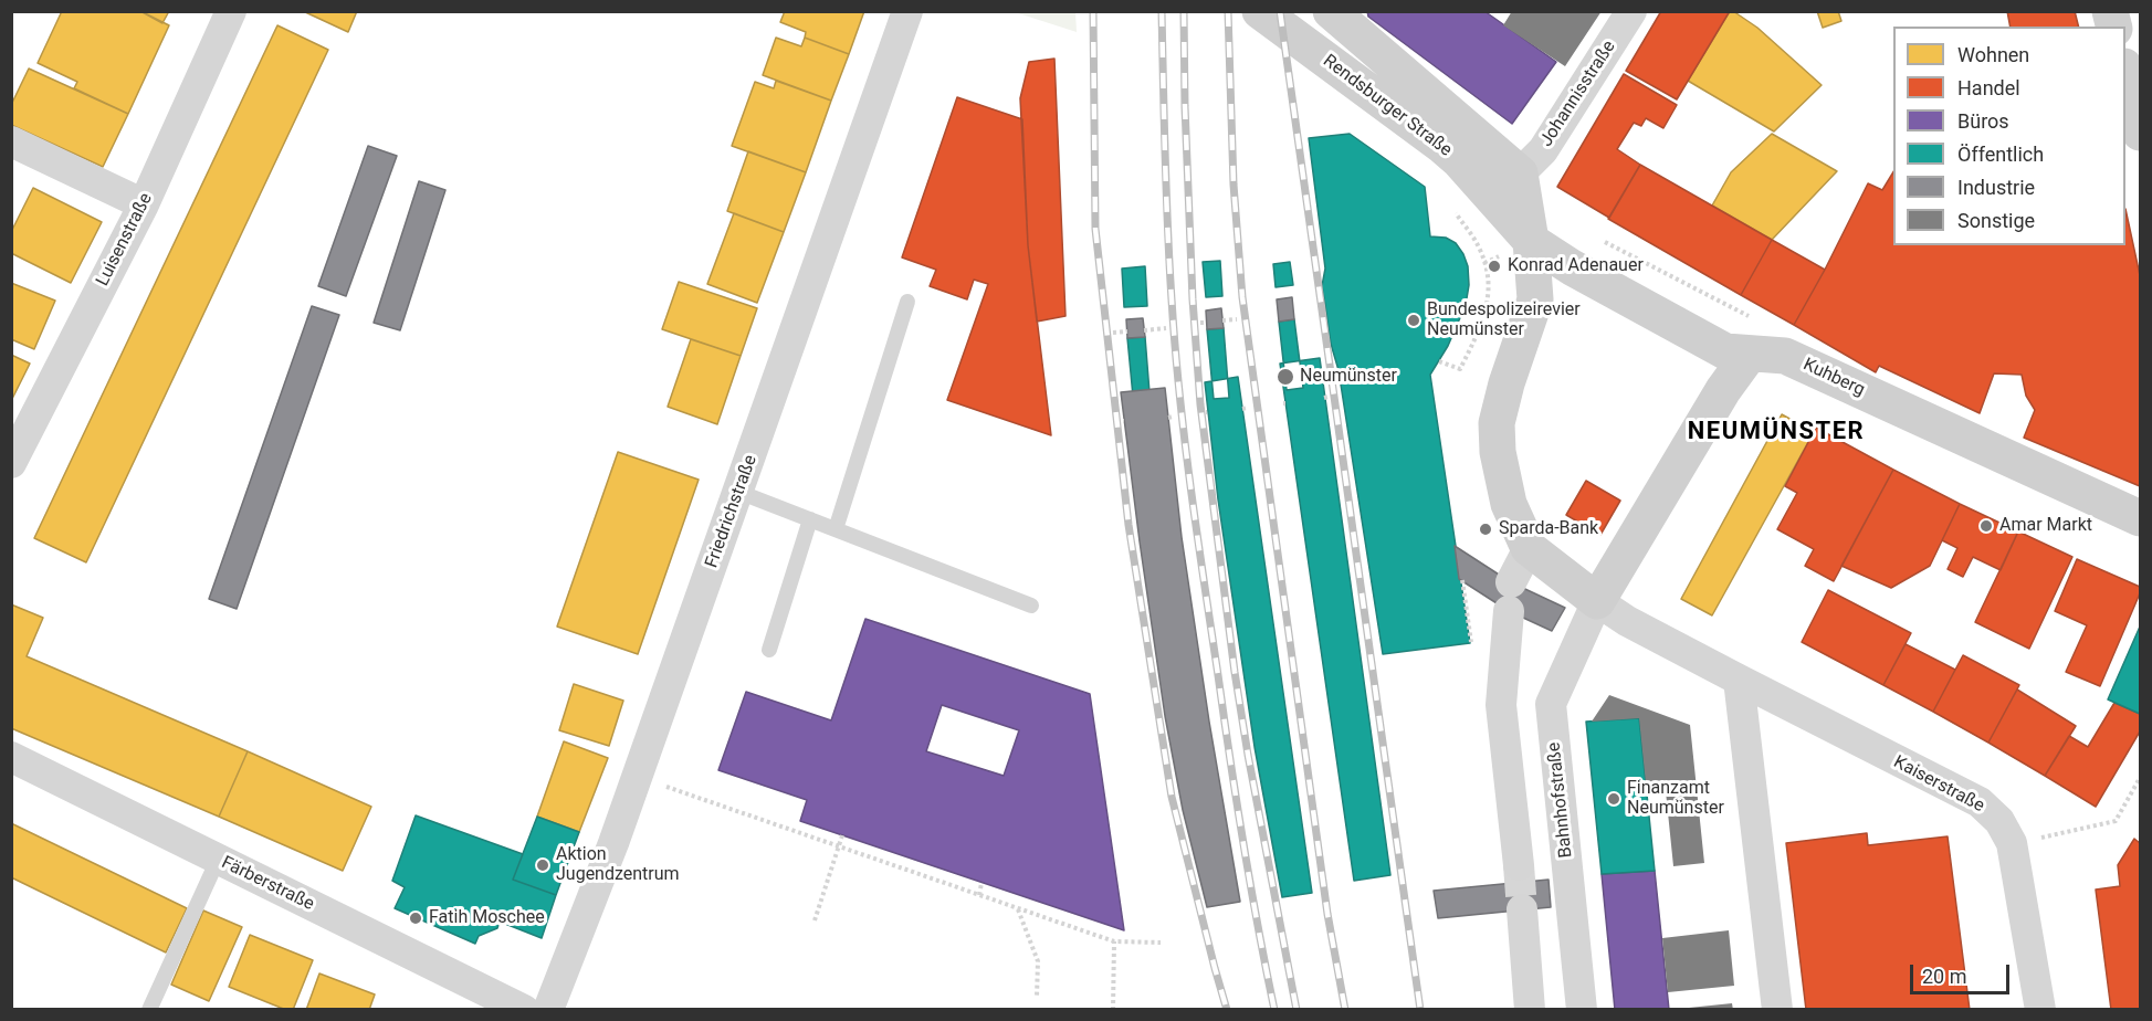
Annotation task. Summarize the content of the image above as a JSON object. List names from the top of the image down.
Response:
{
  "streets": {
    "street": [
      "Johannisstraße",
      "Rendsburger Straße",
      "Luisenstraße",
      "Kuhberg",
      "Friedrichstraße",
      "Kaiserstraße",
      "Bahnhofstraße",
      "Färberstraße"
    ]
  },
  "crossings": [
    ["Johannisstraße", "Rendsburger Straße"],
    ["Rendsburger Straße", "Kuhberg"],
    ["Kaiserstraße", "Bahnhofstraße"]
  ],
  "districts": ["NEUMÜNSTER"],
  "places": [
    "Konrad Adenauer",
    "Bundespolizeirevier Neumünster",
    "Neumünster",
    "Amar Markt",
    "Sparda-Bank",
    "Finanzamt Neumünster",
    "Aktion Jugendzentrum",
    "Fatih Moschee"
  ],
  "legend": [
    "Wohnen",
    "Handel",
    "Büros",
    "Öffentlich",
    "Industrie",
    "Sonstige"
  ],
  "scale_bar": "20 m"
}
